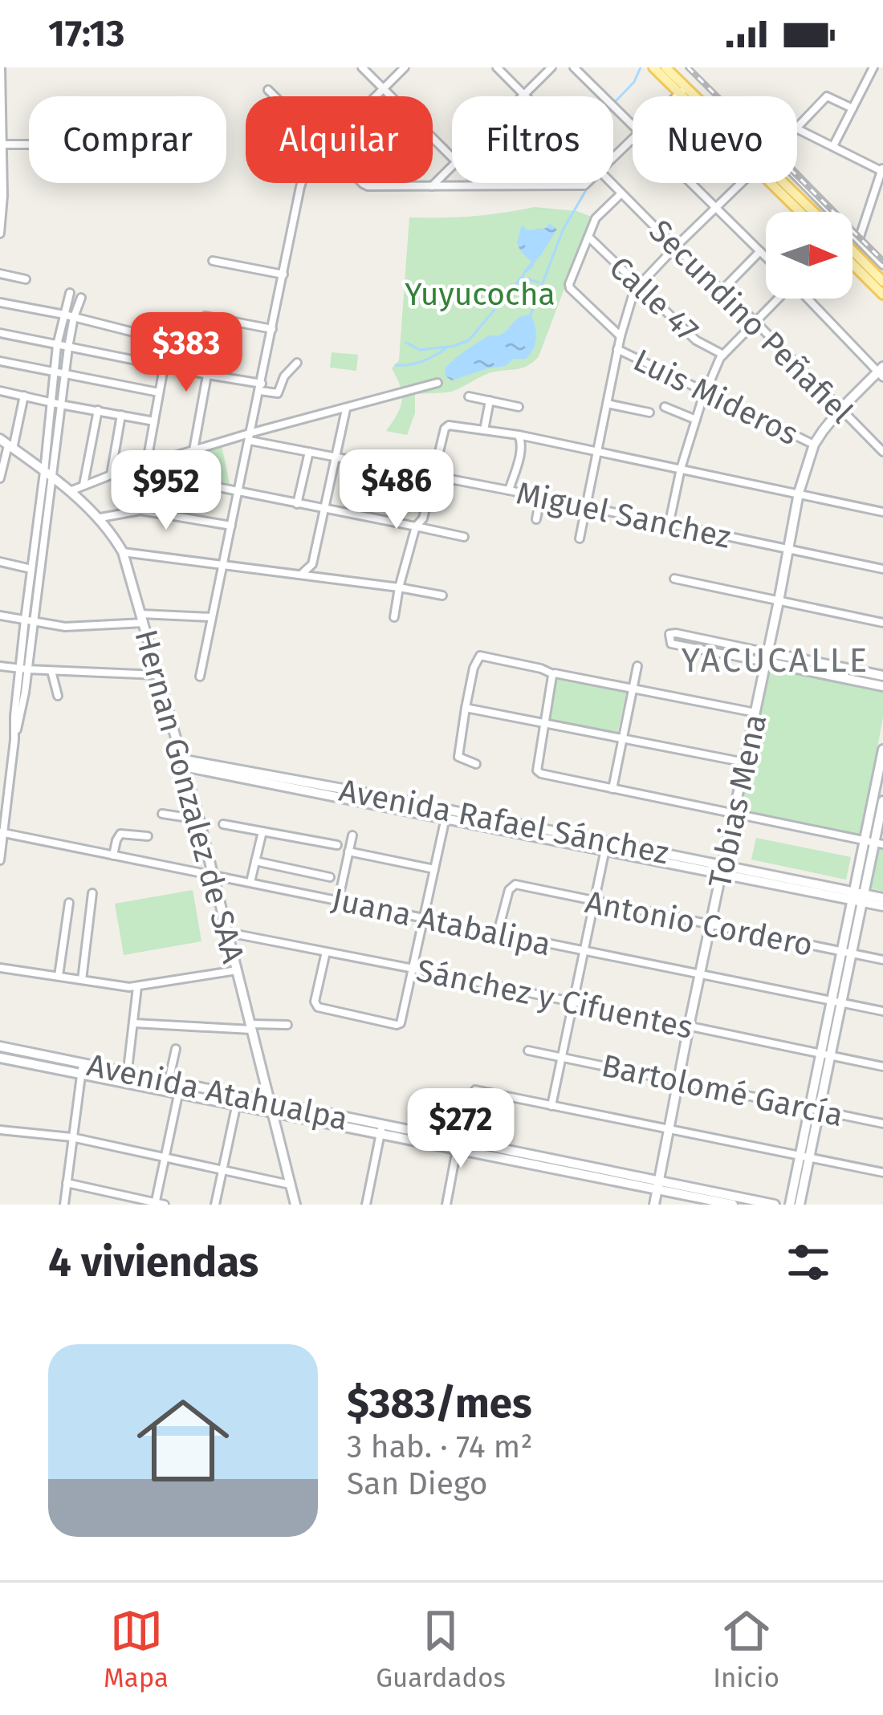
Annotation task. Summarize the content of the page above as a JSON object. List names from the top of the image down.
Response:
{
  "streets": {
    "street": [
      "Calle 47",
      "Secundino Peñafiel",
      "Luis Mideros",
      "Miguel Sanchez",
      "Hernan Gonzalez de SAA",
      "Tobias Mena",
      "Avenida Rafael Sánchez",
      "Juana Atabalipa",
      "Antonio Cordero",
      "Sánchez y Cifuentes",
      "Bartolomé García",
      "Avenida Atahualpa"
    ]
  },
  "crossings": [
    ["Calle 47", "Luis Mideros"],
    ["Secundino Peñafiel", "Luis Mideros"],
    ["Secundino Peñafiel", "Tobias Mena"],
    ["Luis Mideros", "Tobias Mena"],
    ["Miguel Sanchez", "Tobias Mena"],
    ["Hernan Gonzalez de SAA", "Avenida Rafael Sánchez"],
    ["Hernan Gonzalez de SAA", "Juana Atabalipa"],
    ["Hernan Gonzalez de SAA", "Sánchez y Cifuentes"],
    ["Hernan Gonzalez de SAA", "Avenida Atahualpa"],
    ["Tobias Mena", "Avenida Rafael Sánchez"],
    ["Tobias Mena", "Juana Atabalipa"],
    ["Tobias Mena", "Antonio Cordero"],
    ["Tobias Mena", "Sánchez y Cifuentes"],
    ["Tobias Mena", "Bartolomé García"],
    ["Tobias Mena", "Avenida Atahualpa"],
    ["Juana Atabalipa", "Antonio Cordero"]
  ],
  "districts": ["YACUCALLE"],
  "parks": ["Yuyucocha"],
  "north": "right",
  "page": {
    "status": "17:13",
    "chip": [
      "Comprar",
      "Alquilar",
      "Filtros",
      "Nuevo"
    ],
    "price": [
      "$383",
      "$486",
      "$952",
      "$272"
    ],
    "heading": "4 viviendas",
    "list": [
      {
        "name": "$383/mes",
        "note": "3 hab. · 74 m² · San Diego"
      }
    ],
    "tabs": ["Mapa", "Guardados", "Inicio"]
  }
}
